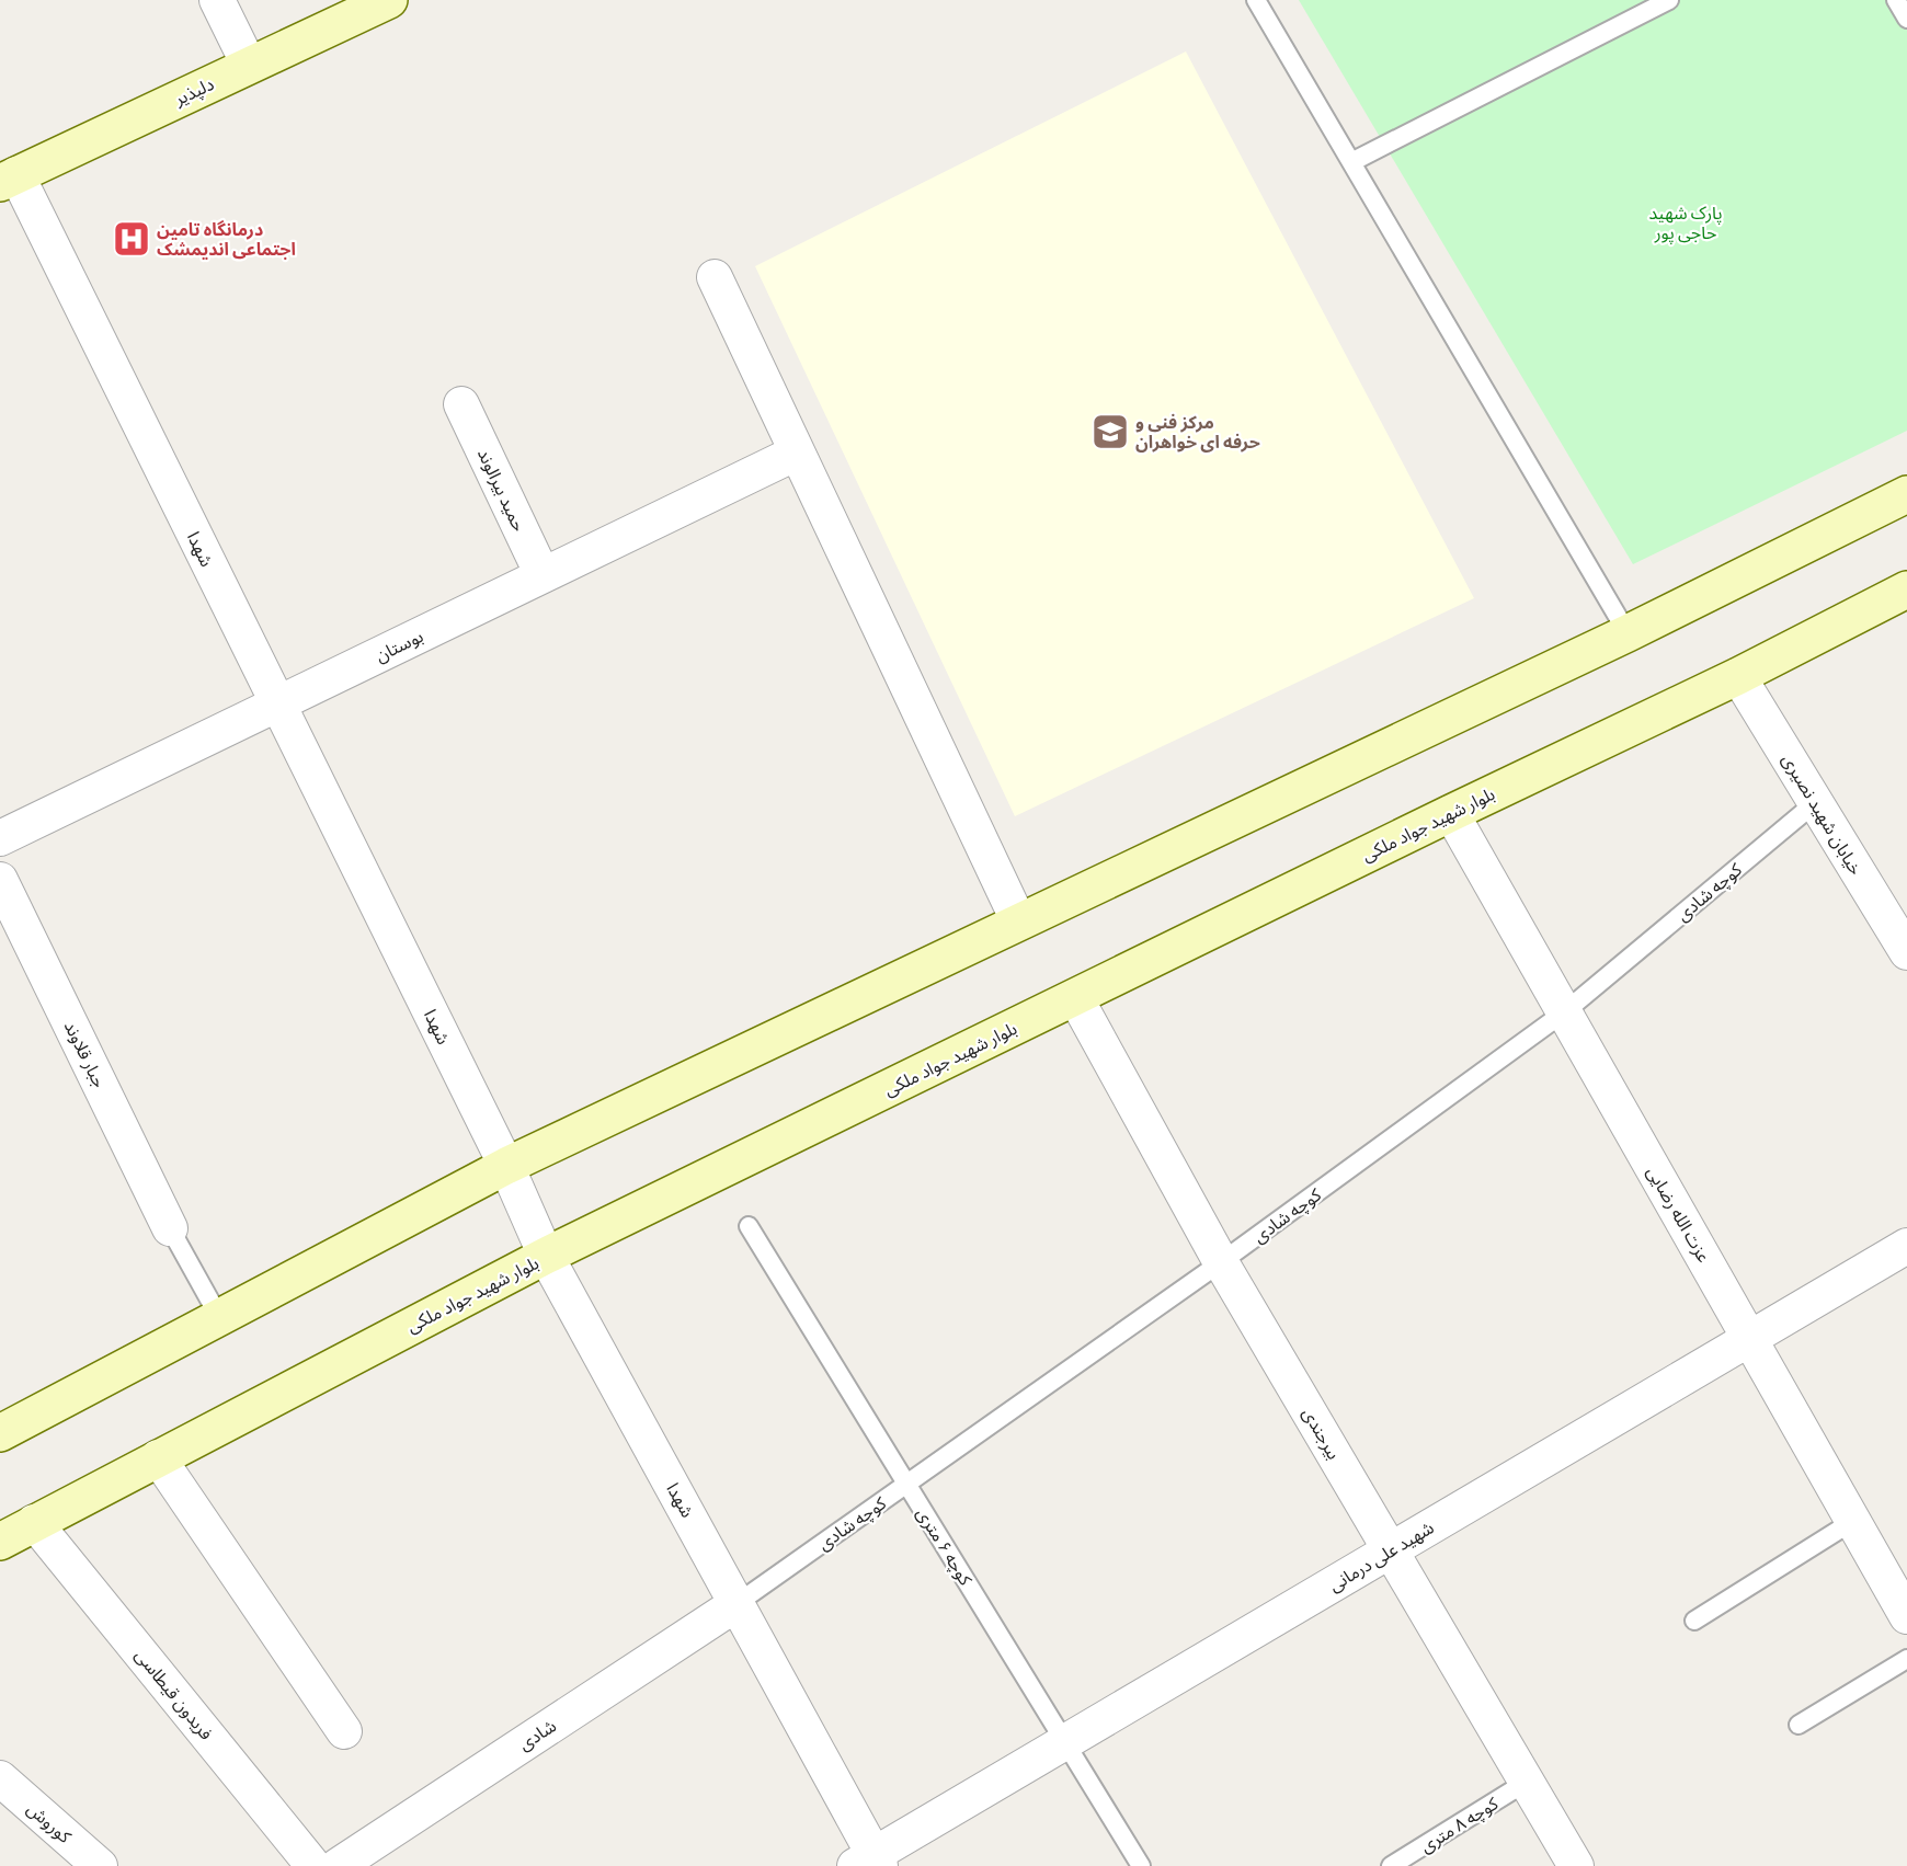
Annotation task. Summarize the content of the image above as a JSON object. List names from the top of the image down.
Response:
{
  "streets": {
    "main road": ["دلپذیر", "بلوار شهید جواد ملکی"],
    "street": [
      "حمید بیرالوند",
      "شهدا",
      "بوستان",
      "خیابان شهید نصیری",
      "جبار قلاوند",
      "عزت الله رضایی",
      "بیرجندی",
      "شهید علی درمانی",
      "فریدون قیطاسی",
      "شادی",
      "کوروش"
    ],
    "lane": ["کوچه شادی", "کوچه ۶ متری", "کوچه ۸ متری"]
  },
  "crossings": [
    ["دلپذیر", "شهدا"],
    ["حمید بیرالوند", "بوستان"],
    ["شهدا", "بوستان"],
    ["شهدا", "بلوار شهید جواد ملکی"],
    ["شهدا", "کوچه شادی"],
    ["شهدا", "شهید علی درمانی"],
    ["شهدا", "شادی"],
    ["خیابان شهید نصیری", "بلوار شهید جواد ملکی"],
    ["خیابان شهید نصیری", "کوچه شادی"],
    ["بلوار شهید جواد ملکی", "عزت الله رضایی"],
    ["بلوار شهید جواد ملکی", "بیرجندی"],
    ["بلوار شهید جواد ملکی", "فریدون قیطاسی"],
    ["کوچه شادی", "عزت الله رضایی"],
    ["کوچه شادی", "بیرجندی"],
    ["کوچه شادی", "کوچه ۶ متری"],
    ["کوچه شادی", "شادی"],
    ["عزت الله رضایی", "شهید علی درمانی"],
    ["بیرجندی", "شهید علی درمانی"],
    ["بیرجندی", "کوچه ۸ متری"],
    ["کوچه ۶ متری", "شهید علی درمانی"]
  ],
  "parks": ["پارک شهید حاجی پور"],
  "places": {
    "hospital": ["درمانگاه تامین اجتماعی اندیمشک"],
    "school or university": ["مرکز فنی و حرفه ای خواهران"]
  }
}
